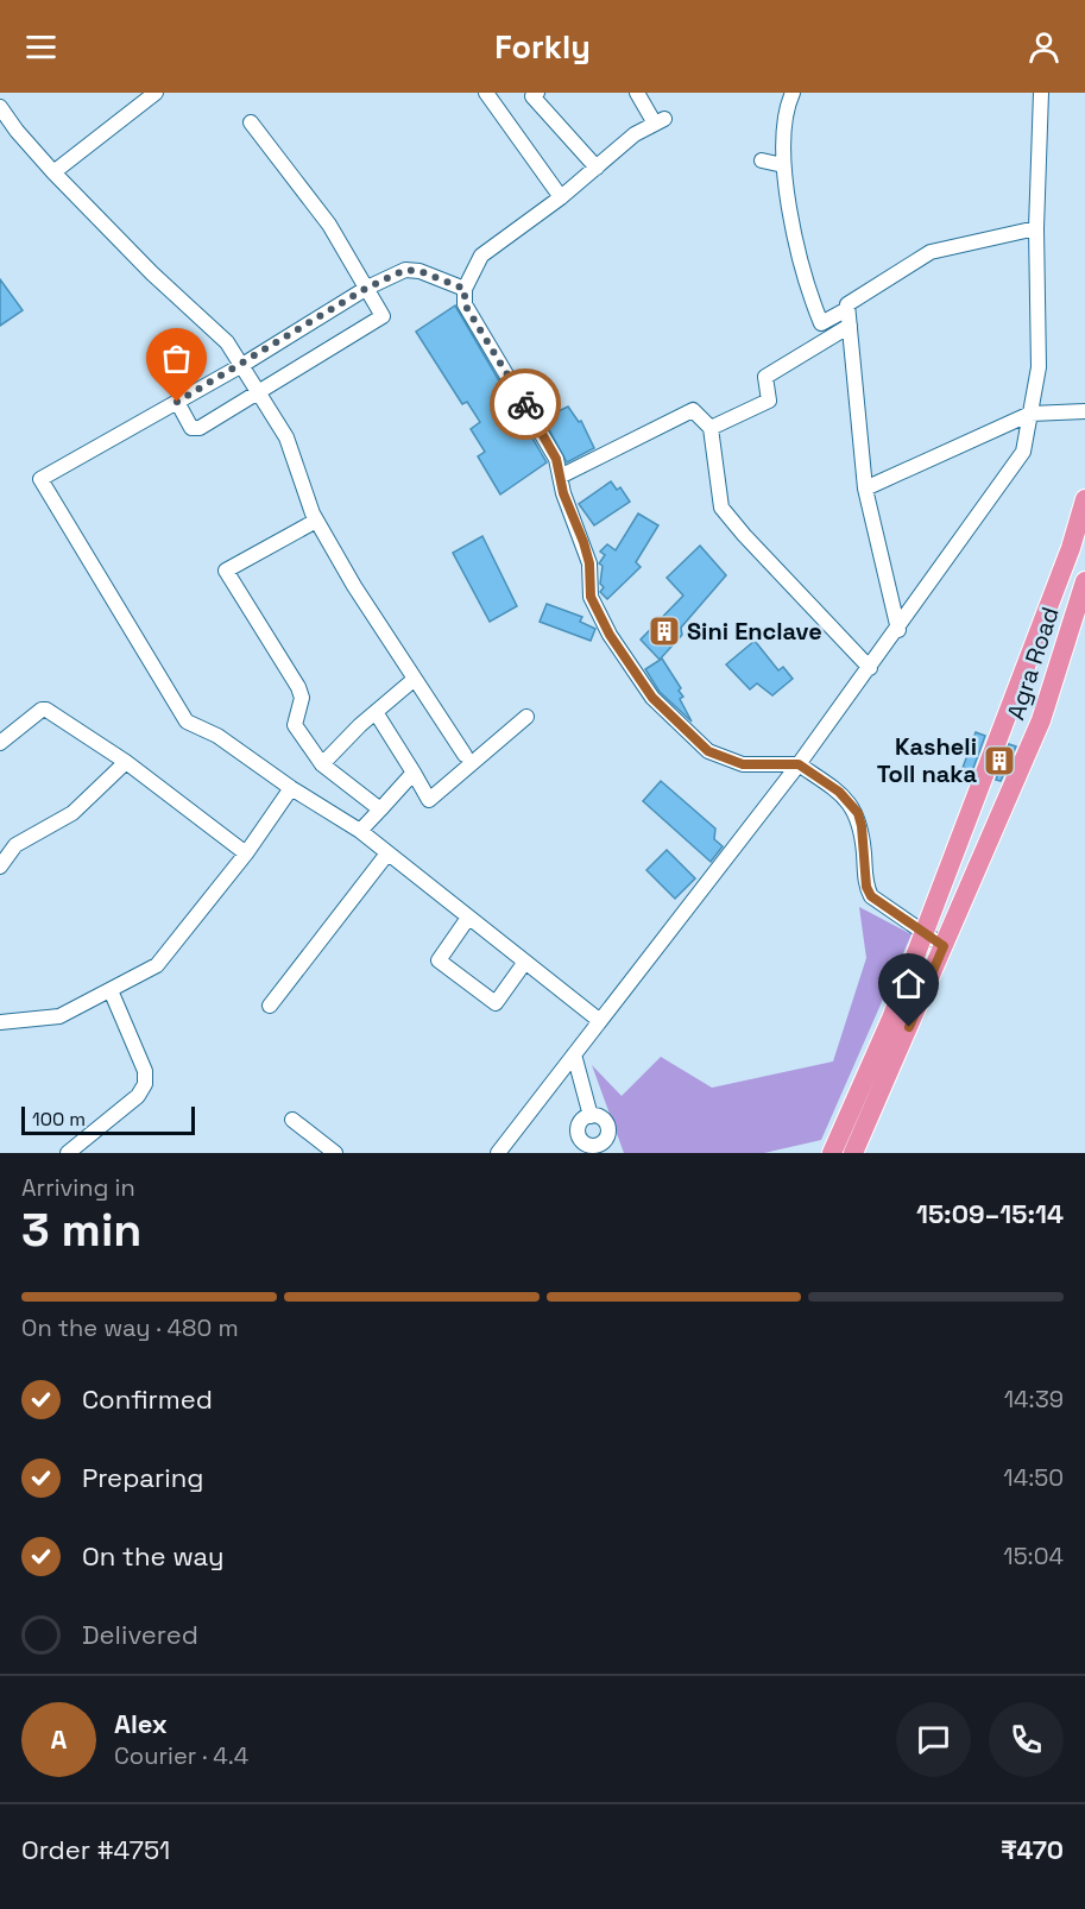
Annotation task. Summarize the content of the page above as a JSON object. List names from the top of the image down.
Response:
{
  "streets": {
    "highway": ["Agra Road"]
  },
  "places": {
    "building": ["Sini Enclave", "Kasheli Toll naka"]
  },
  "scale_bar": "100 m",
  "page": {
    "header": "Forkly",
    "scale": "100 m",
    "heading": ["3 min", "Arriving in", "15:09–15:14"],
    "panel": [
      "Alex",
      "Courier · 4.4",
      "Order #4751",
      "₹470"
    ],
    "bar": "On the way · 480 m",
    "list": [
      ["Confirmed", "14:39"],
      ["Preparing", "14:50"],
      ["On the way", "15:04"],
      "Delivered"
    ],
    "round": "A"
  }
}
